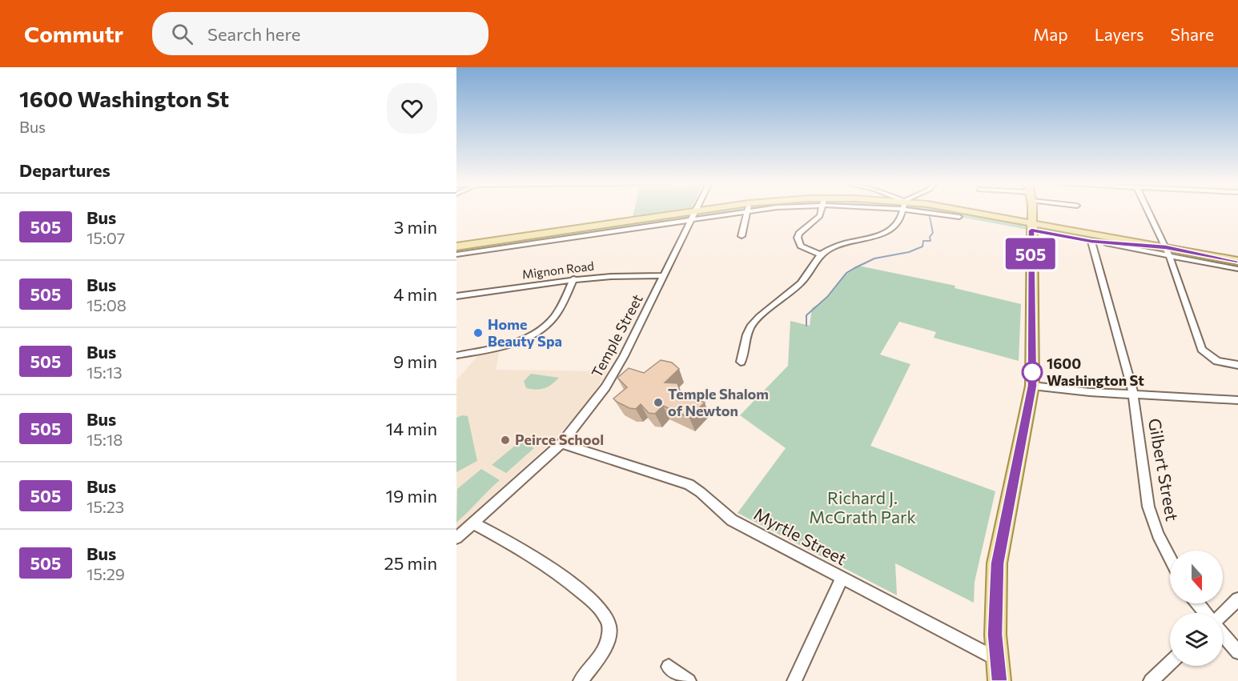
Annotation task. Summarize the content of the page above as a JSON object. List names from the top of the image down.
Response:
{
  "streets": {
    "street": [
      "Mignon Road",
      "Temple Street",
      "Gilbert Street",
      "Myrtle Street"
    ]
  },
  "crossings": [
    ["Mignon Road", "Temple Street"],
    ["Temple Street", "Myrtle Street"]
  ],
  "parks": ["Richard J. McGrath Park"],
  "places": [
    "Home Beauty Spa",
    "1600 Washington St",
    "Temple Shalom of Newton",
    "Peirce School"
  ],
  "lines": ["bus line 505"],
  "north": "bottom",
  "page": {
    "header": "Commutr",
    "search": "Search here",
    "nav": ["Map", "Layers", "Share"],
    "heading": [
      ["1600 Washington St", "Bus"],
      "Departures"
    ],
    "on_map": "505",
    "list": [
      {
        "mark": "505",
        "name": "Bus",
        "note": "15:07",
        "value": "3 min"
      },
      {
        "mark": "505",
        "name": "Bus",
        "note": "15:08",
        "value": "4 min"
      },
      {
        "mark": "505",
        "name": "Bus",
        "note": "15:13",
        "value": "9 min"
      },
      {
        "mark": "505",
        "name": "Bus",
        "note": "15:18",
        "value": "14 min"
      },
      {
        "mark": "505",
        "name": "Bus",
        "note": "15:23",
        "value": "19 min"
      },
      {
        "mark": "505",
        "name": "Bus",
        "note": "15:29",
        "value": "25 min"
      }
    ]
  }
}
